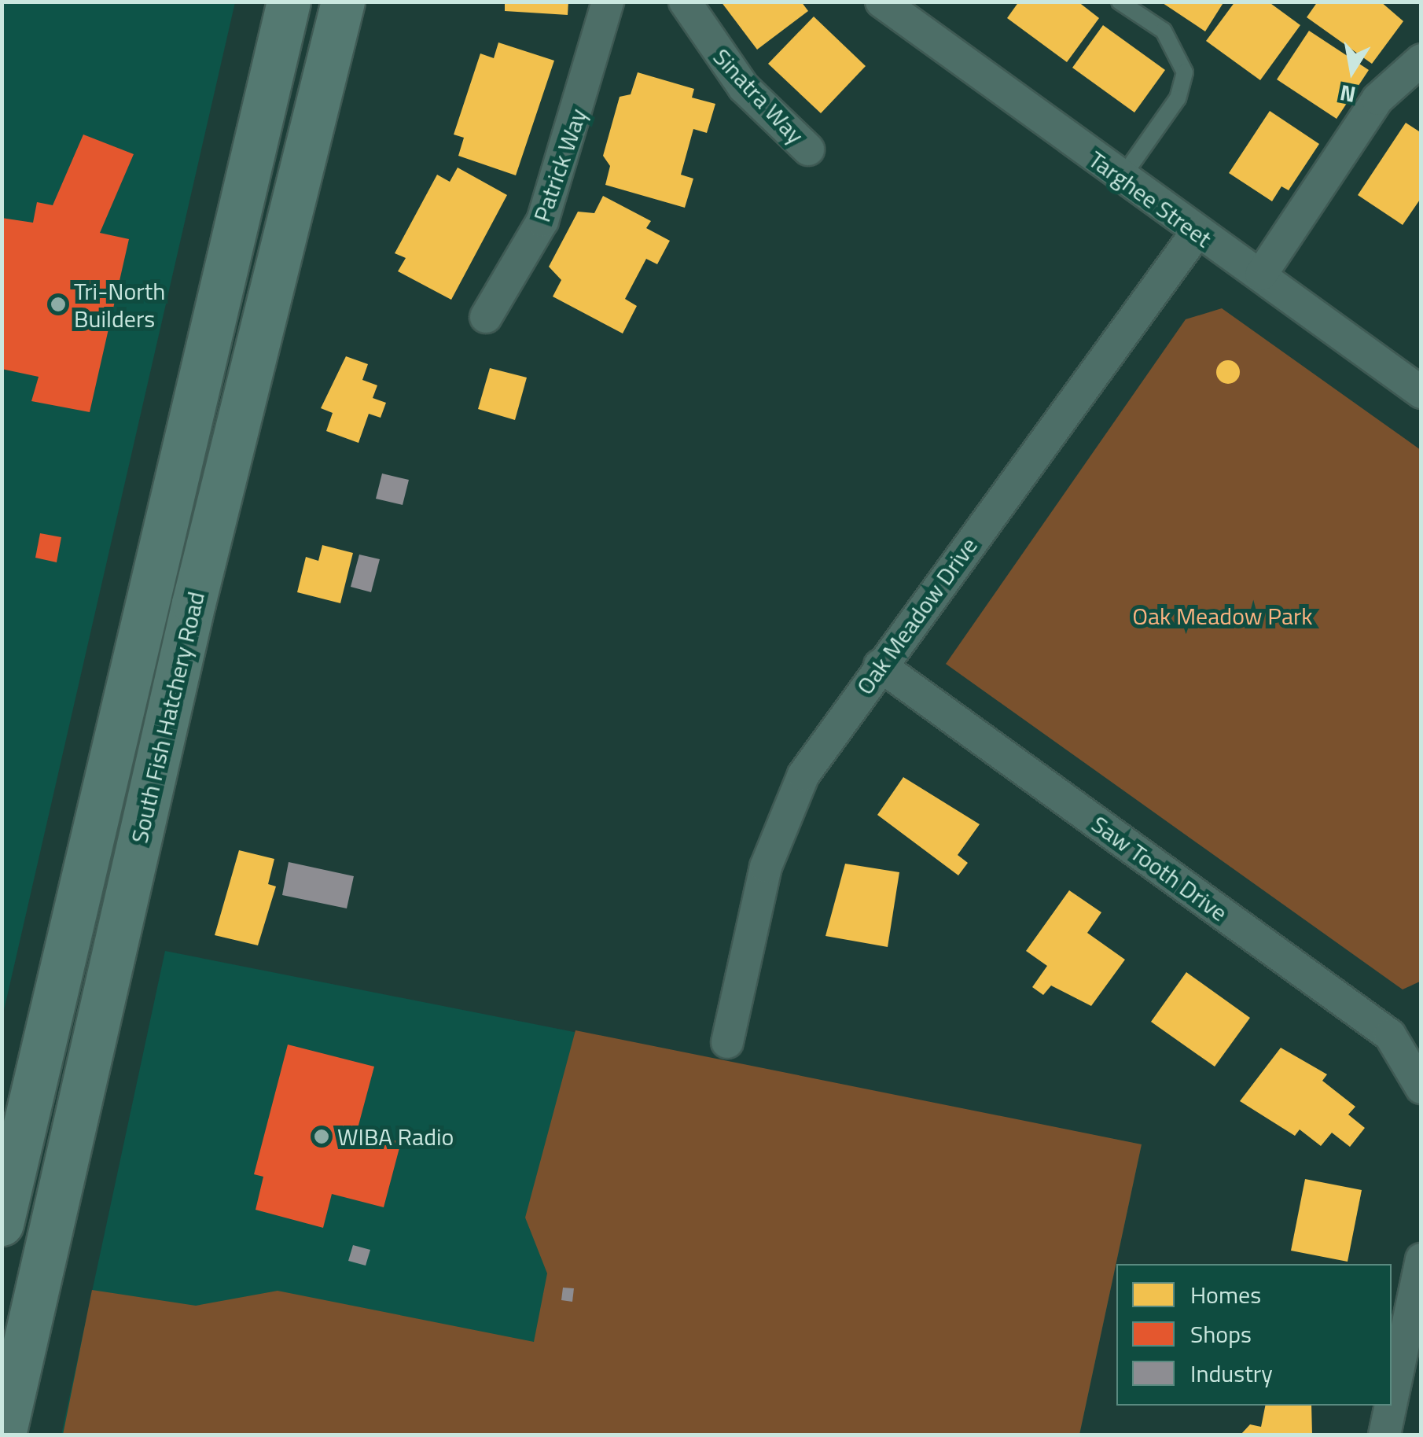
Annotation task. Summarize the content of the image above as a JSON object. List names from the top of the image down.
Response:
{
  "streets": {
    "main road": ["South Fish Hatchery Road"],
    "street": [
      "Sinatra Way",
      "Patrick Way",
      "Targhee Street",
      "Oak Meadow Drive",
      "Saw Tooth Drive"
    ]
  },
  "crossings": [
    ["Targhee Street", "Oak Meadow Drive"],
    ["Oak Meadow Drive", "Saw Tooth Drive"]
  ],
  "parks": ["Oak Meadow Park"],
  "places": ["Tri-North Builders", "WIBA Radio"],
  "legend": ["Homes", "Shops", "Industry"],
  "north": "bottom"
}
